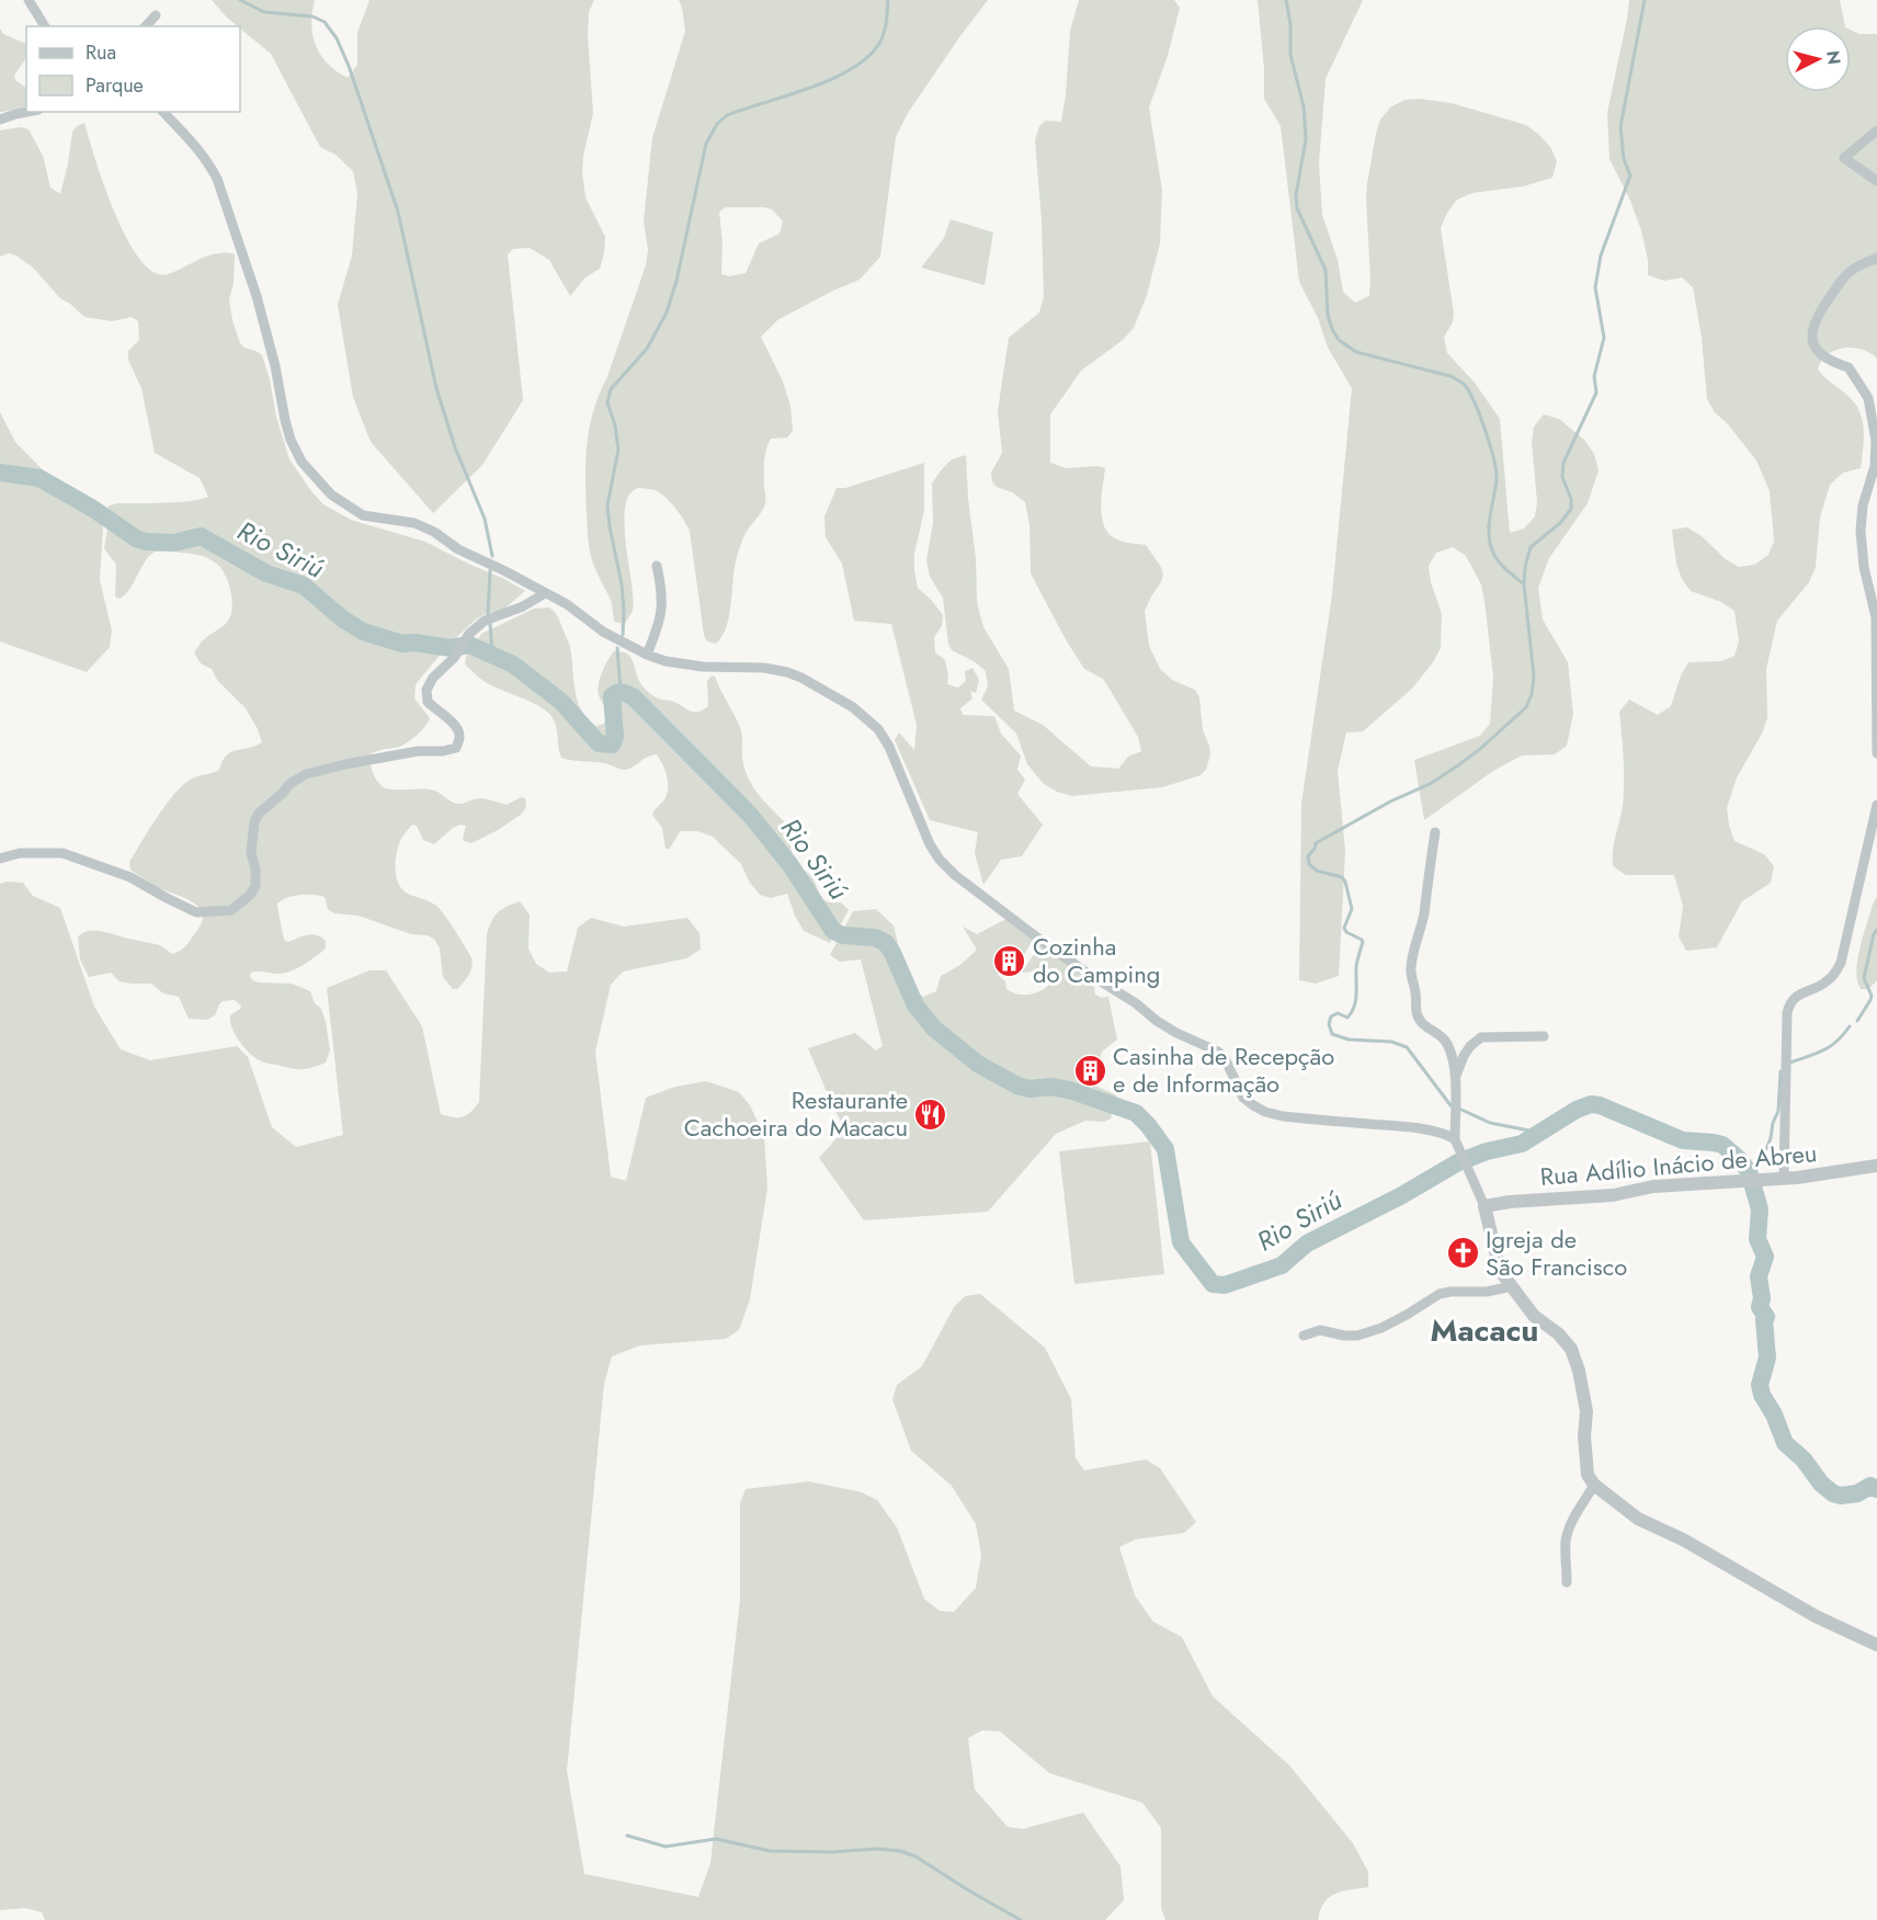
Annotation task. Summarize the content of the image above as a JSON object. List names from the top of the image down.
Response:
{
  "streets": {
    "street": ["Rua Adílio Inácio de Abreu"]
  },
  "districts": ["Macacu"],
  "water": ["Rio Siriú"],
  "places": {
    "building": ["Cozinha do Camping", "Casinha de Recepção e de Informação"],
    "restaurant": ["Restaurante Cachoeira do Macacu"],
    "church": ["Igreja de São Francisco"]
  },
  "legend": ["Rua", "Parque"],
  "north": "right"
}
